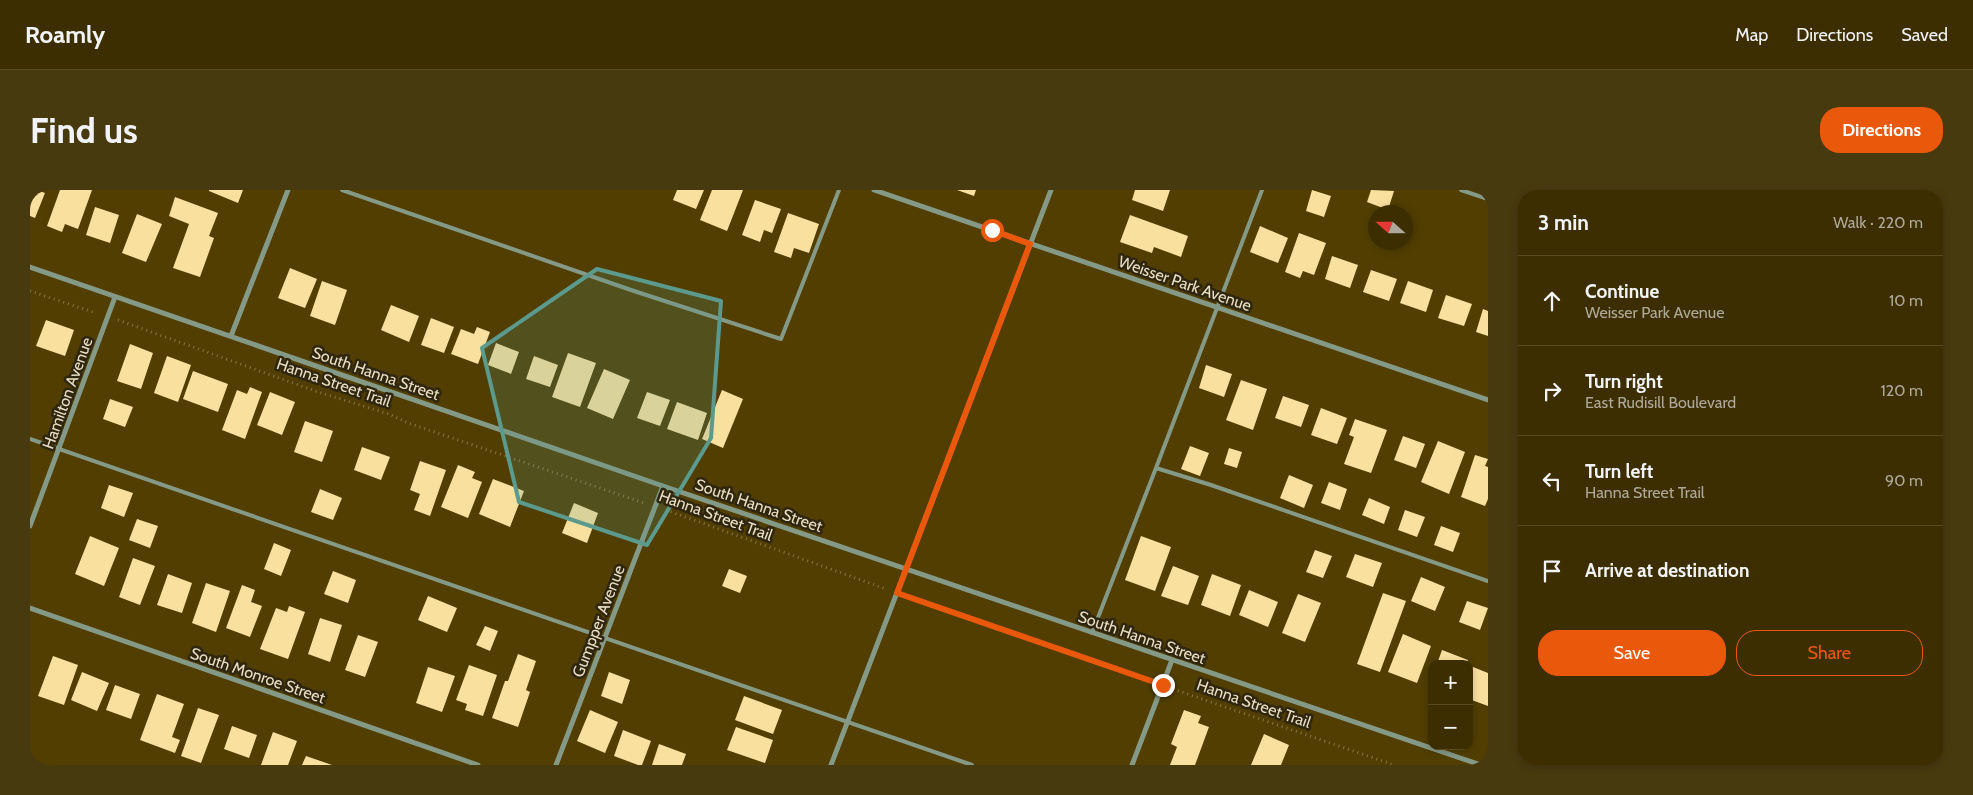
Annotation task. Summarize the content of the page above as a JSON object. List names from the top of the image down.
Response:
{
  "streets": {
    "street": [
      "Weisser Park Avenue",
      "South Hanna Street",
      "Hamilton Avenue",
      "Gumpper Avenue",
      "South Monroe Street"
    ],
    "path": ["Hanna Street Trail"]
  },
  "crossings": [
    ["South Hanna Street", "Hamilton Avenue"],
    ["South Hanna Street", "Gumpper Avenue"],
    ["Hanna Street Trail", "Hamilton Avenue"],
    ["Hanna Street Trail", "Gumpper Avenue"]
  ],
  "north": "left",
  "page": {
    "header": "Roamly",
    "nav": ["Map", "Directions", "Saved"],
    "buttons": [
      "Directions",
      ["Save", "Share"]
    ],
    "title": "Find us",
    "heading": ["3 min", "Walk · 220 m"],
    "list": [
      ["Continue", "Weisser Park Avenue", "10 m"],
      ["Turn right", "East Rudisill Boulevard", "120 m"],
      ["Turn left", "Hanna Street Trail", "90 m"],
      "Arrive at destination"
    ],
    "map_buttons": ["+", "−"]
  }
}
